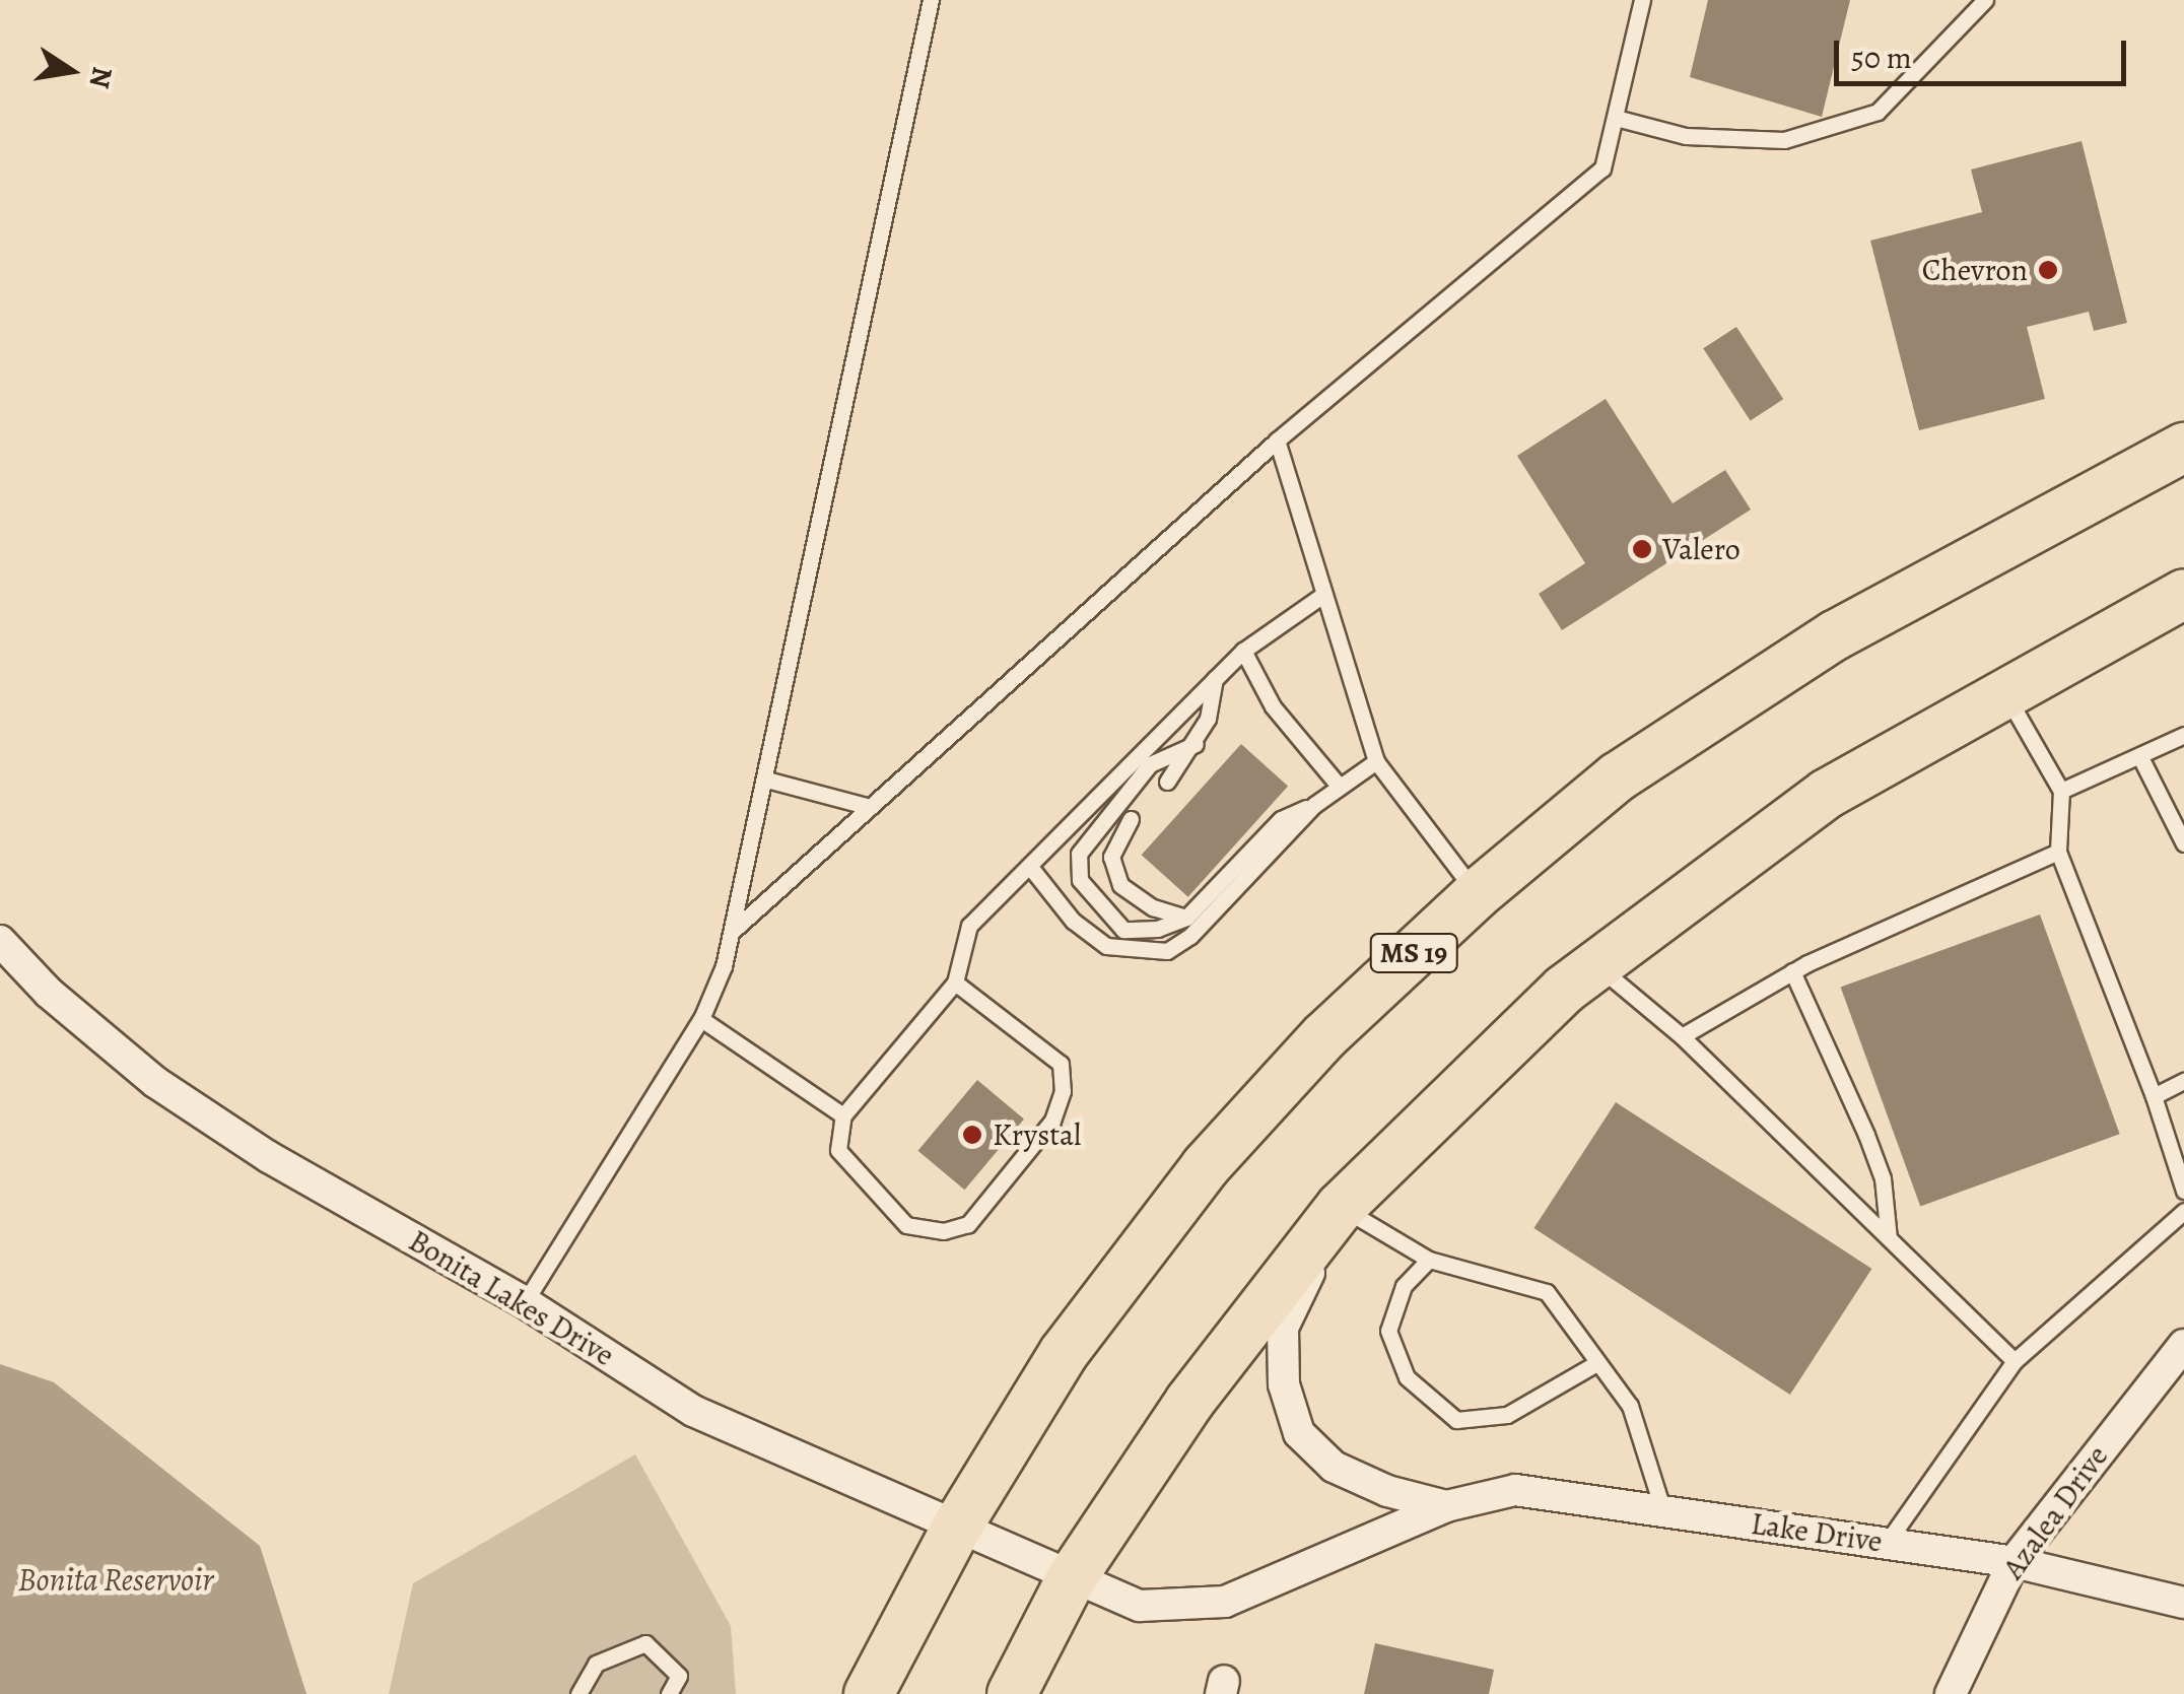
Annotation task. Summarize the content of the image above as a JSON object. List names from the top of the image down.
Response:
{
  "streets": {
    "main road": ["MS 19"],
    "street": ["Bonita Lakes Drive", "Azalea Drive", "Lake Drive"]
  },
  "crossings": [
    ["MS 19", "Bonita Lakes Drive"],
    ["Bonita Lakes Drive", "Lake Drive"],
    ["Azalea Drive", "Lake Drive"]
  ],
  "water": ["Bonita Reservoir"],
  "places": ["Chevron", "Valero", "Krystal"],
  "scale_bar": "50 m",
  "north": "right"
}
